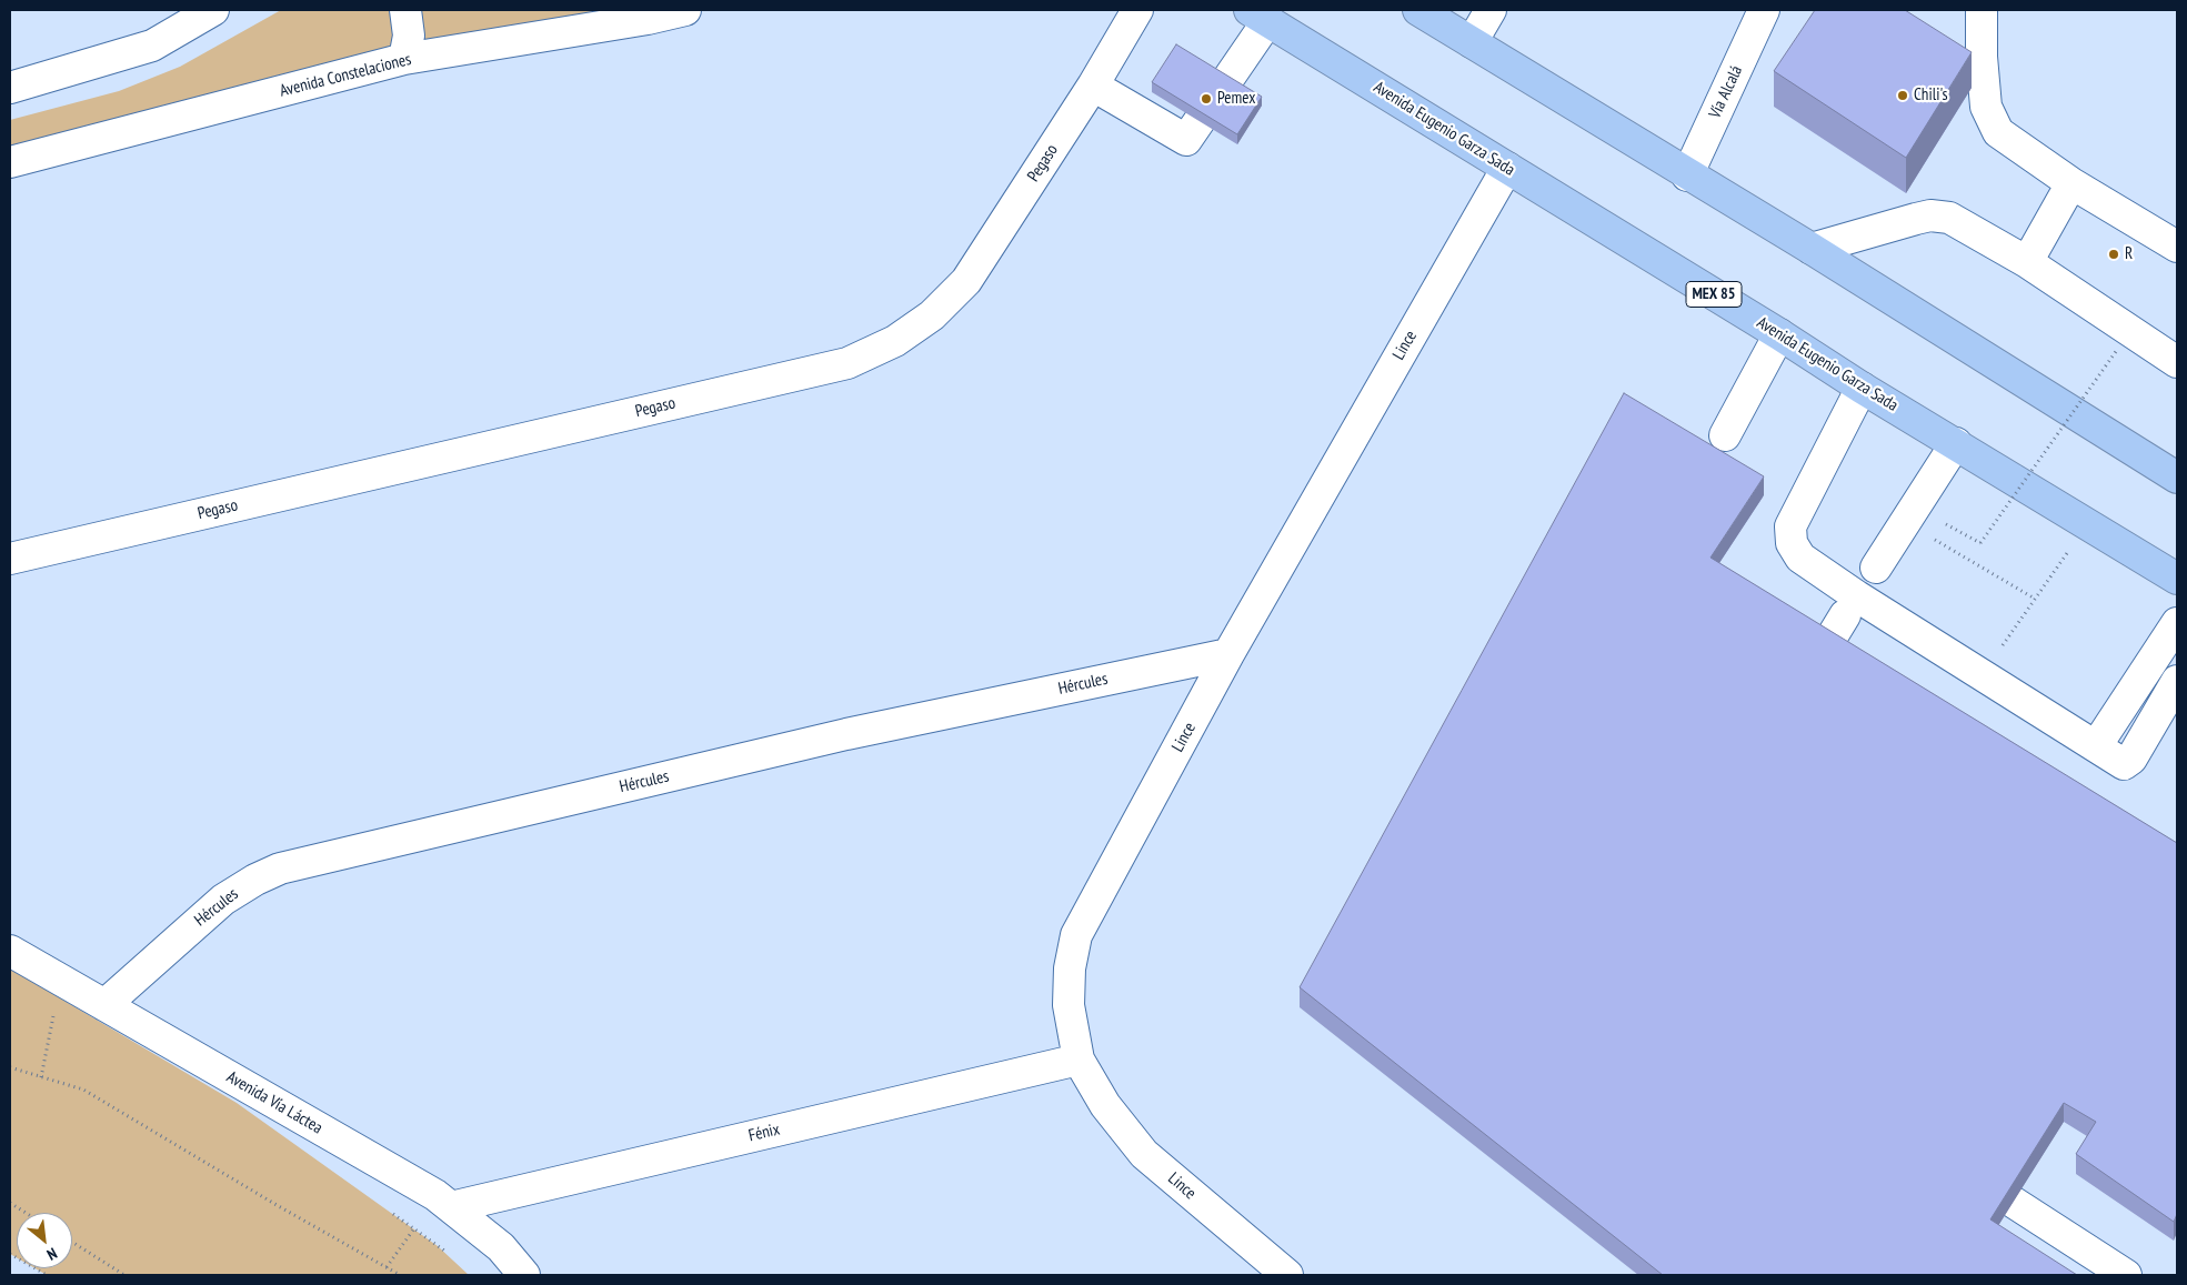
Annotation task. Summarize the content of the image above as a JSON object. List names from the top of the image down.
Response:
{
  "streets": {
    "highway": ["Avenida Eugenio Garza Sada", "MEX 85"],
    "street": [
      "Avenida Constelaciones",
      "Vía Alcalá",
      "Pegaso",
      "Lince",
      "Hércules",
      "Avenida Vía Láctea",
      "Fénix"
    ]
  },
  "crossings": [
    ["Avenida Eugenio Garza Sada", "Lince"],
    ["Lince", "Hércules"],
    ["Lince", "Fénix"],
    ["Hércules", "Avenida Vía Láctea"],
    ["Avenida Vía Láctea", "Fénix"]
  ],
  "places": ["Chili's", "Pemex", "R"],
  "north": "bottom right"
}
